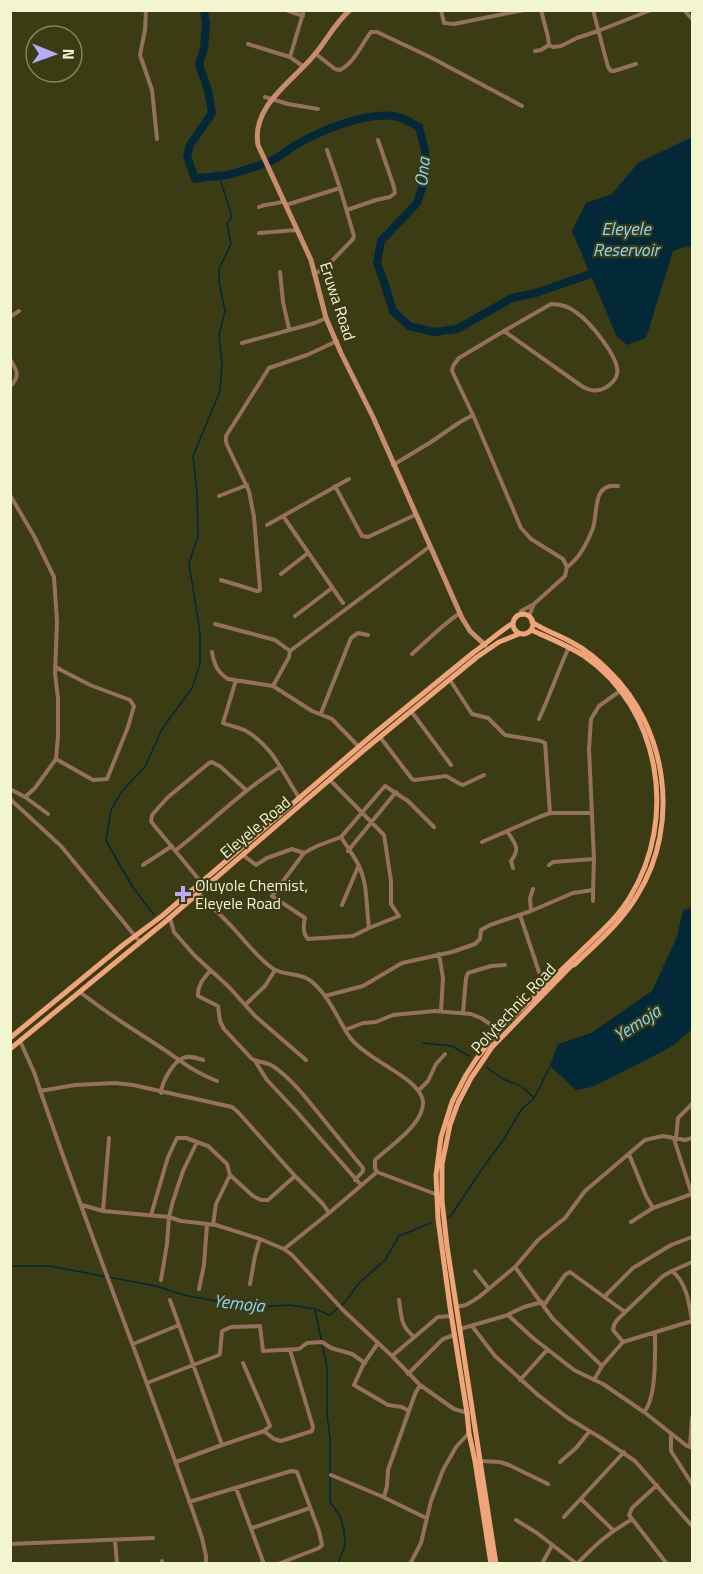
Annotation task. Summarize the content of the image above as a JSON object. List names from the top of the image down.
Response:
{
  "streets": {
    "main road": ["Eruwa Road", "Eleyele Road", "Polytechnic Road"]
  },
  "crossings": [
    ["Eruwa Road", "Eleyele Road"]
  ],
  "water": ["Ona", "Eleyele Reservoir", "Yemoja"],
  "places": {
    "health": ["Oluyole Chemist, Eleyele Road"]
  },
  "north": "right"
}
